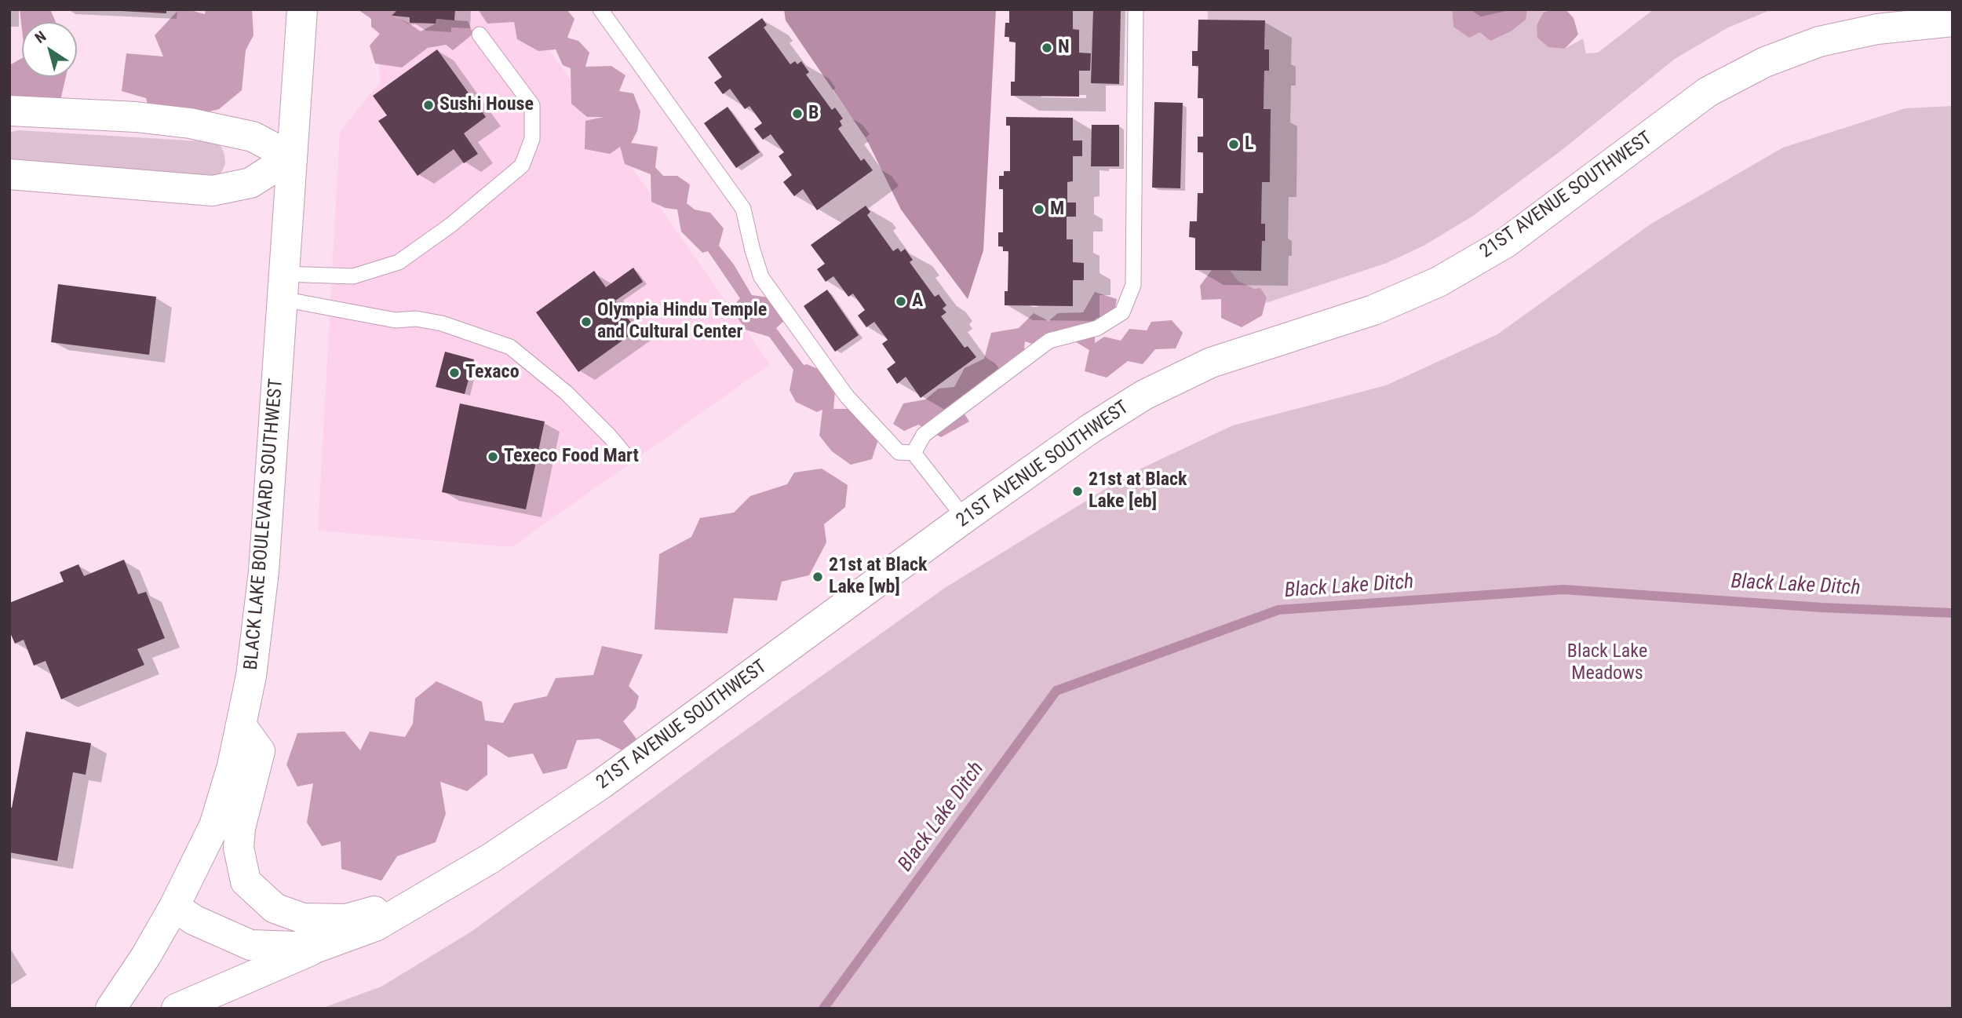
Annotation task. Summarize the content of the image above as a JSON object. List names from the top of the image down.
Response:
{
  "streets": {
    "street": ["21ST AVENUE SOUTHWEST", "BLACK LAKE BOULEVARD SOUTHWEST"]
  },
  "crossings": [
    ["21ST AVENUE SOUTHWEST", "BLACK LAKE BOULEVARD SOUTHWEST"]
  ],
  "water": ["Black Lake Ditch"],
  "parks": ["Black Lake Meadows"],
  "places": [
    "N",
    "Sushi House",
    "B",
    "L",
    "M",
    "A",
    "Olympia Hindu Temple and Cultural Center",
    "Texaco",
    "Texeco Food Mart",
    "21st at Black Lake [eb]",
    "21st at Black Lake [wb]"
  ],
  "north": "top left"
}
